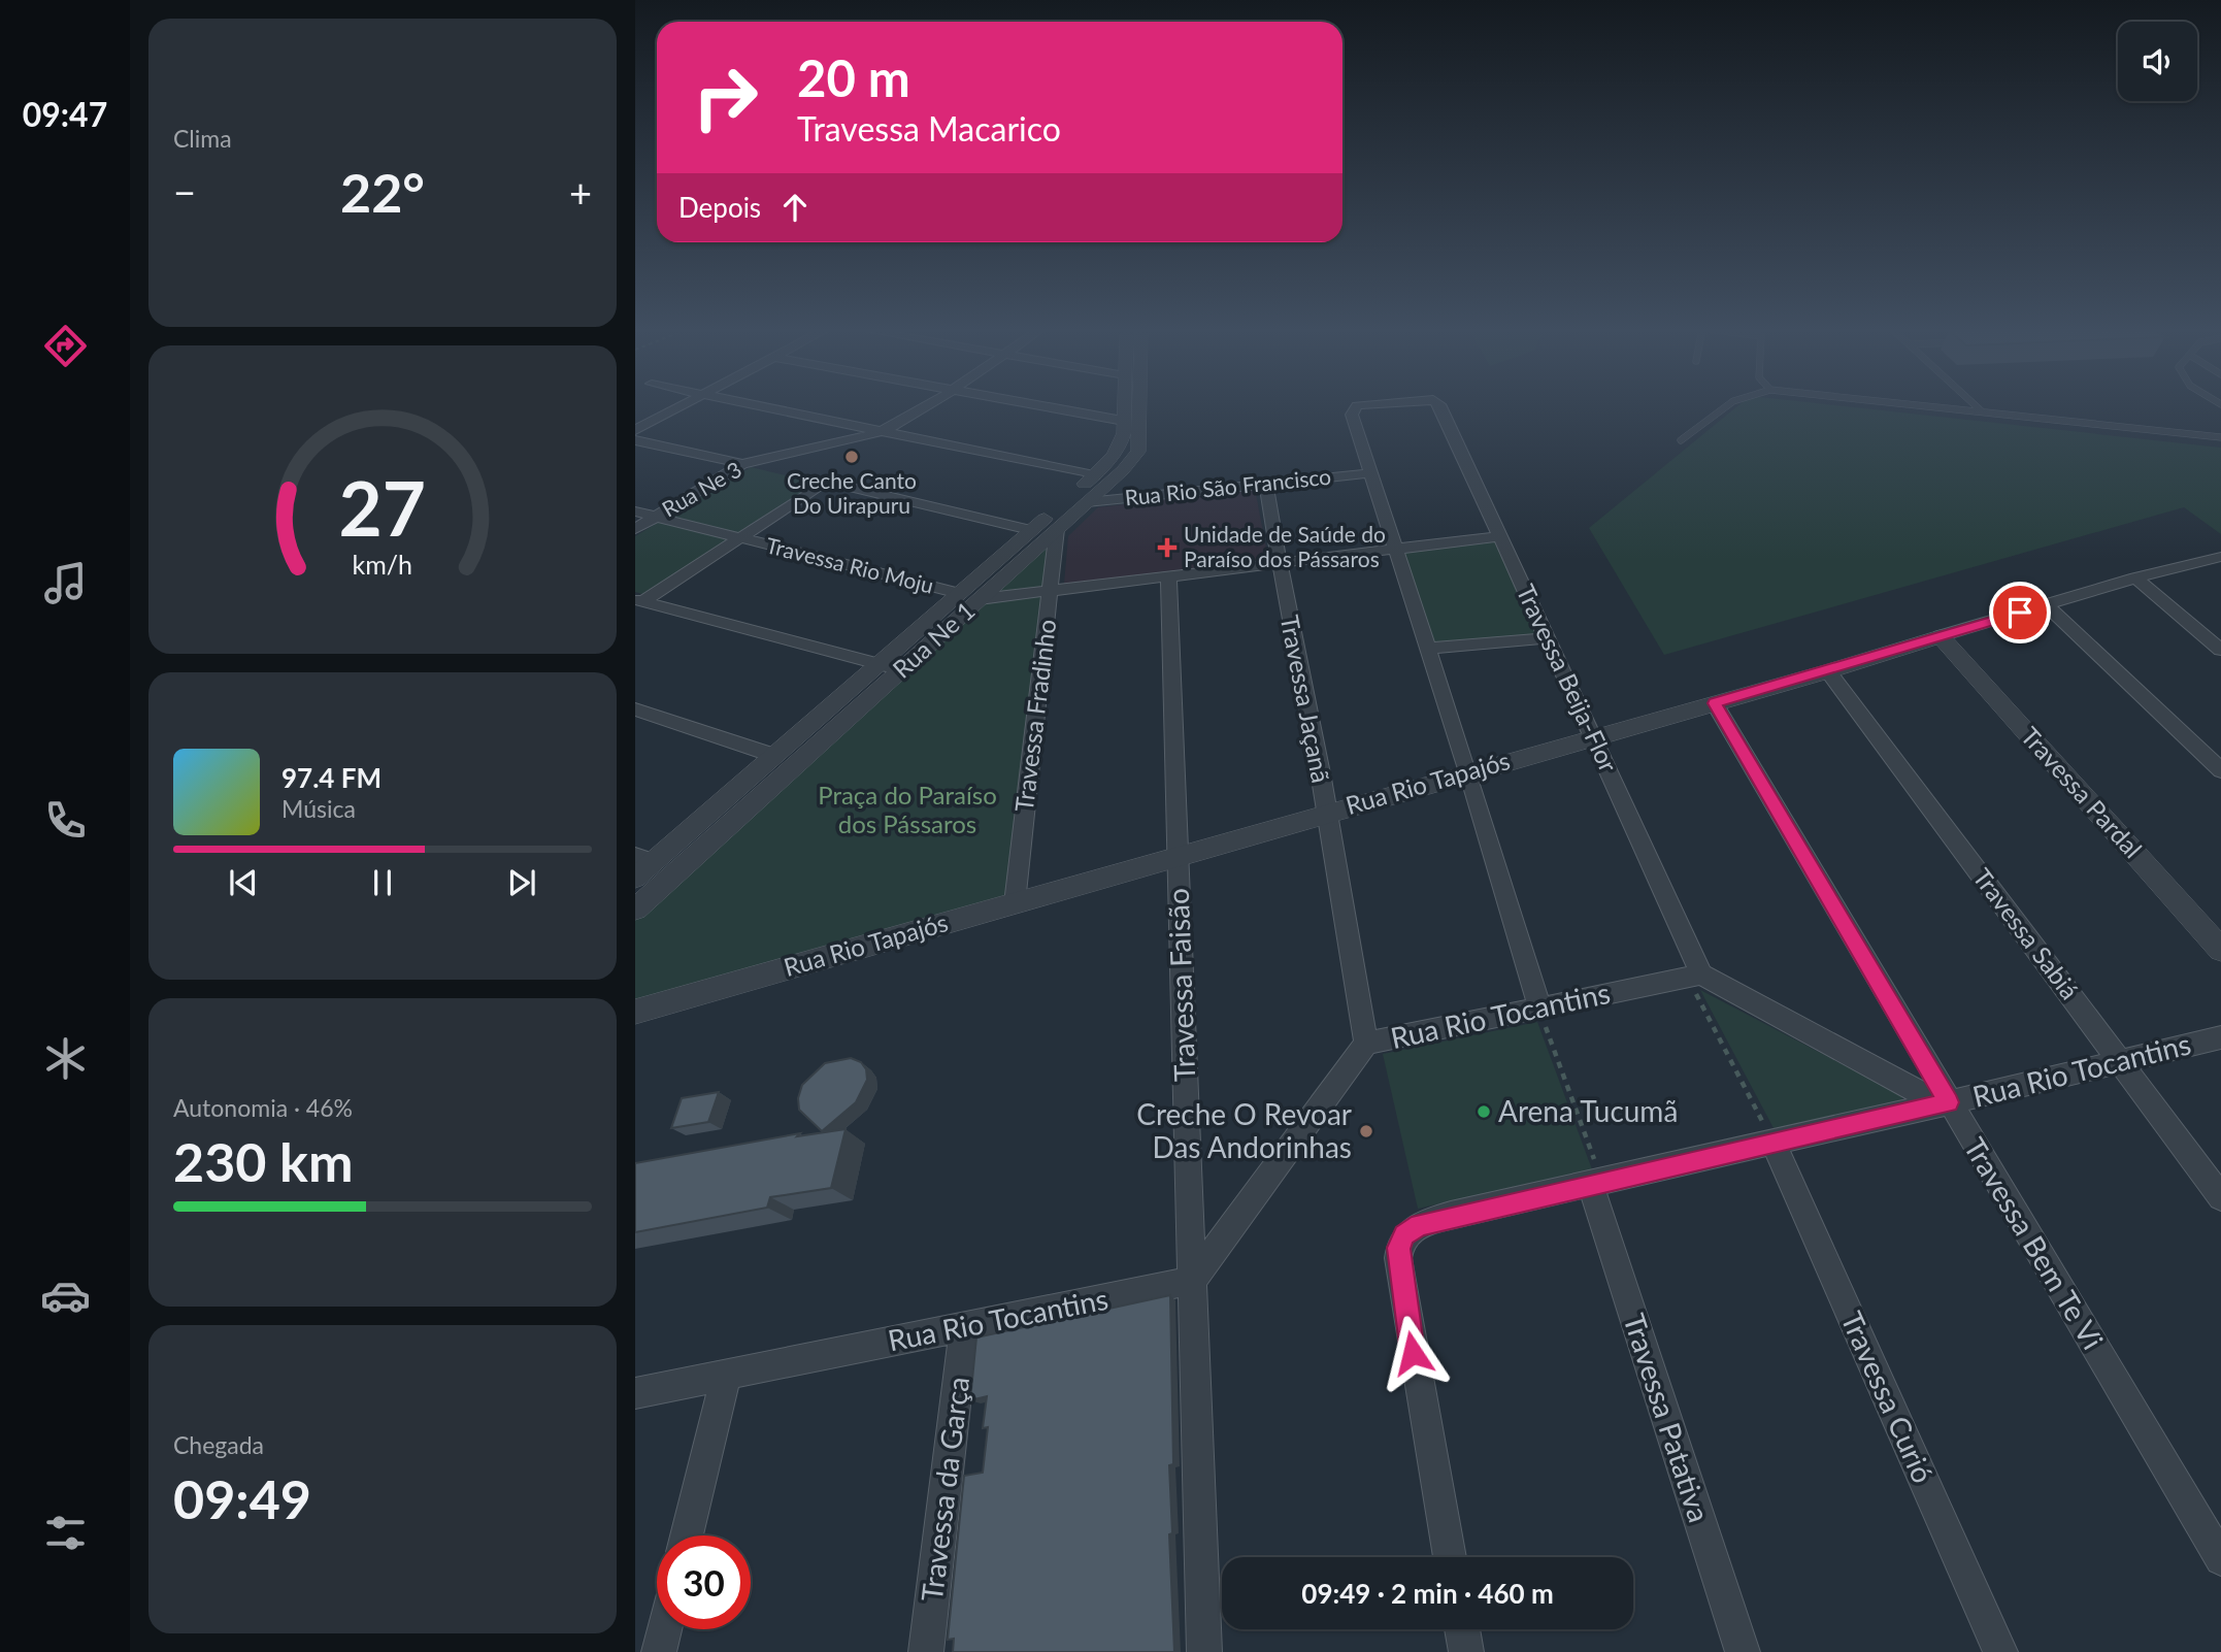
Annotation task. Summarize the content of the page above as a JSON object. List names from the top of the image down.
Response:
{
  "streets": {
    "street": [
      "Rua Rio São Francisco",
      "Rua Ne 3",
      "Travessa Rio Moju",
      "Rua Ne 1",
      "Travessa Beija-Flor",
      "Travessa Jaçanã",
      "Travessa Fradinho",
      "Rua Rio Tapajós",
      "Travessa Pardal",
      "Travessa Sabiá",
      "Travessa Faisão",
      "Rua Rio Tocantins",
      "Travessa Bem Te Vi",
      "Travessa Curió",
      "Travessa Patativa",
      "Travessa da Garça"
    ]
  },
  "crossings": [
    ["Rua Rio São Francisco", "Rua Ne 3"],
    ["Rua Rio São Francisco", "Rua Ne 1"],
    ["Rua Rio São Francisco", "Travessa Beija-Flor"],
    ["Rua Rio São Francisco", "Travessa Jaçanã"],
    ["Rua Ne 3", "Travessa Rio Moju"],
    ["Travessa Rio Moju", "Rua Ne 1"],
    ["Rua Ne 1", "Travessa Fradinho"],
    ["Travessa Beija-Flor", "Rua Rio Tapajós"],
    ["Travessa Beija-Flor", "Rua Rio Tocantins"],
    ["Travessa Jaçanã", "Rua Rio Tapajós"],
    ["Travessa Jaçanã", "Rua Rio Tocantins"],
    ["Travessa Fradinho", "Rua Rio Tapajós"],
    ["Rua Rio Tapajós", "Travessa Pardal"],
    ["Rua Rio Tapajós", "Travessa Sabiá"],
    ["Rua Rio Tapajós", "Travessa Faisão"],
    ["Rua Rio Tapajós", "Travessa Bem Te Vi"],
    ["Travessa Sabiá", "Rua Rio Tocantins"],
    ["Travessa Faisão", "Rua Rio Tocantins"],
    ["Rua Rio Tocantins", "Travessa Bem Te Vi"],
    ["Rua Rio Tocantins", "Travessa Curió"],
    ["Rua Rio Tocantins", "Travessa Patativa"],
    ["Rua Rio Tocantins", "Travessa da Garça"]
  ],
  "parks": ["Praça do Paraíso dos Pássaros"],
  "places": {
    "other": ["Creche Canto Do Uirapuru", "Arena Tucumã", "Creche O Revoar Das Andorinhas"],
    "health": ["Unidade de Saúde do Paraíso dos Pássaros"]
  },
  "page": {
    "tabs": "09:47",
    "tile": [
      "Clima",
      ["Autonomia · 46%", "230 km"],
      ["Chegada", "09:49"]
    ],
    "turn": ["20 m", "Travessa Macarico"],
    "heat": ["−", "22°", "+"],
    "then": "Depois",
    "song": ["97.4 FM", "Música"],
    "limit": "30",
    "trip": "09:49 · 2 min · 460 m",
    "gauge": ["27", "km/h"]
  }
}
